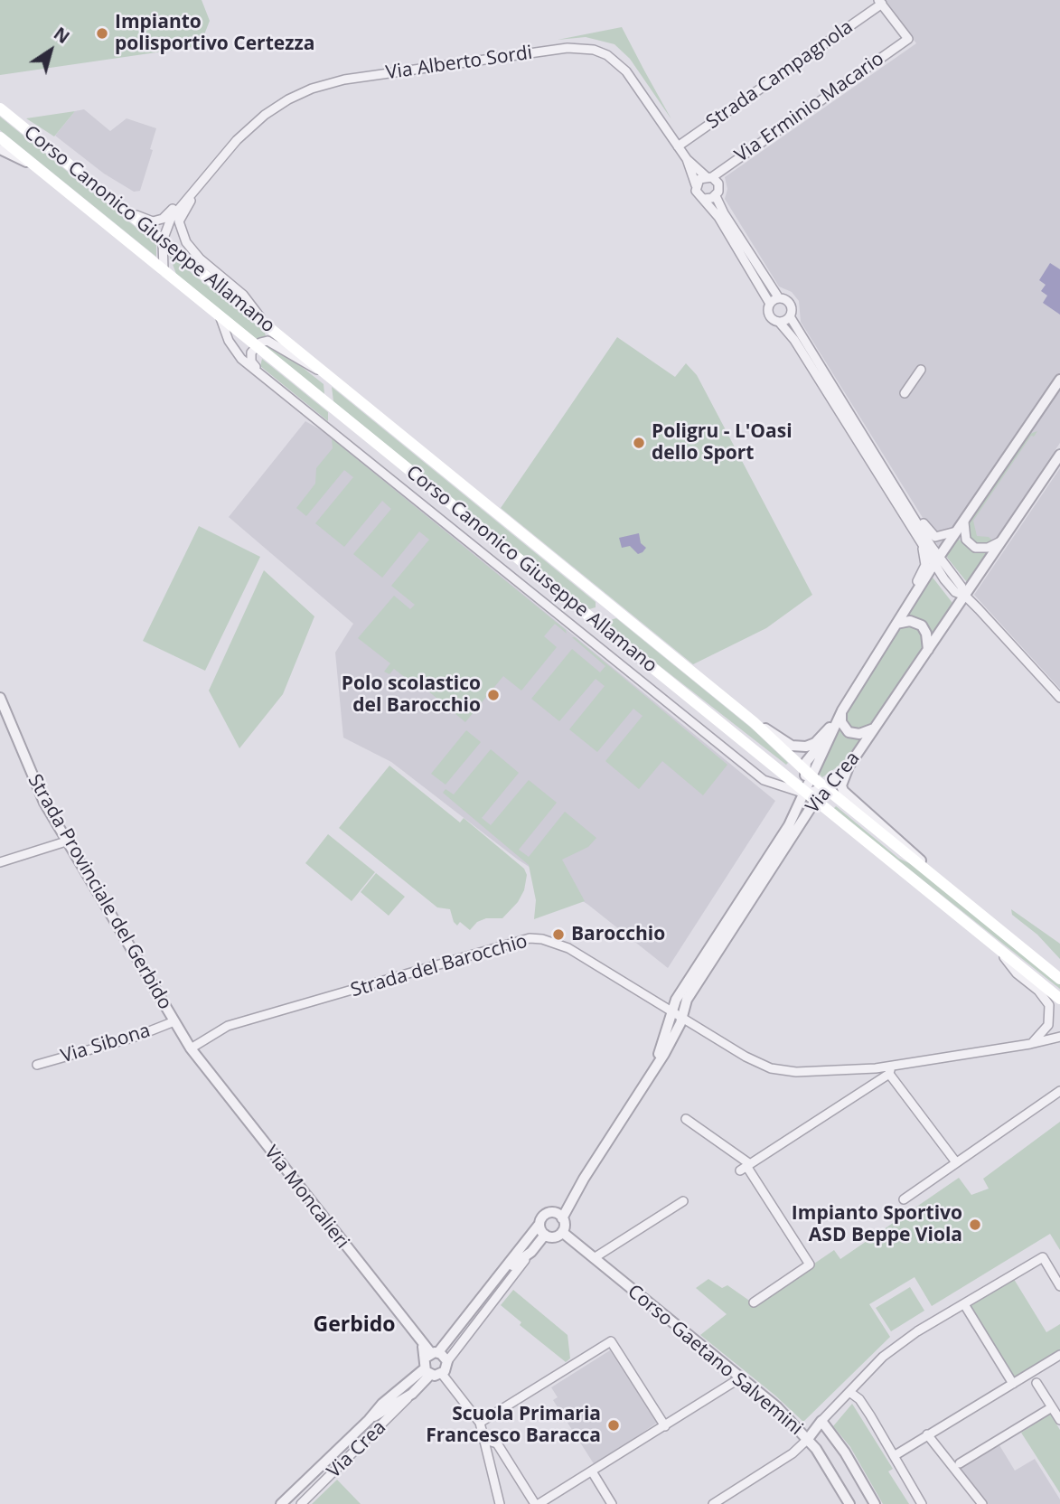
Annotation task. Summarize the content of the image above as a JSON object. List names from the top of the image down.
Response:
{
  "streets": {
    "main road": ["Corso Canonico Giuseppe Allamano"],
    "street": [
      "Via Alberto Sordi",
      "Strada Campagnola",
      "Via Erminio Macario",
      "Via Crea",
      "Strada Provinciale del Gerbido",
      "Strada del Barocchio",
      "Via Sibona",
      "Via Moncalieri",
      "Corso Gaetano Salvemini"
    ]
  },
  "crossings": [
    ["Via Alberto Sordi", "Strada Campagnola"],
    ["Via Alberto Sordi", "Via Erminio Macario"],
    ["Via Alberto Sordi", "Corso Canonico Giuseppe Allamano"],
    ["Via Alberto Sordi", "Via Crea"],
    ["Strada Campagnola", "Via Erminio Macario"],
    ["Corso Canonico Giuseppe Allamano", "Via Crea"],
    ["Via Crea", "Strada del Barocchio"],
    ["Via Crea", "Corso Gaetano Salvemini"],
    ["Strada Provinciale del Gerbido", "Strada del Barocchio"],
    ["Strada Provinciale del Gerbido", "Via Sibona"],
    ["Strada Provinciale del Gerbido", "Via Moncalieri"],
    ["Strada del Barocchio", "Via Moncalieri"]
  ],
  "districts": ["Gerbido"],
  "places": [
    "Impianto polisportivo Certezza",
    "Poligru - L'Oasi dello Sport",
    "Polo scolastico del Barocchio",
    "Barocchio",
    "Impianto Sportivo ASD Beppe Viola",
    "Scuola Primaria Francesco Baracca"
  ],
  "north": "top right"
}
